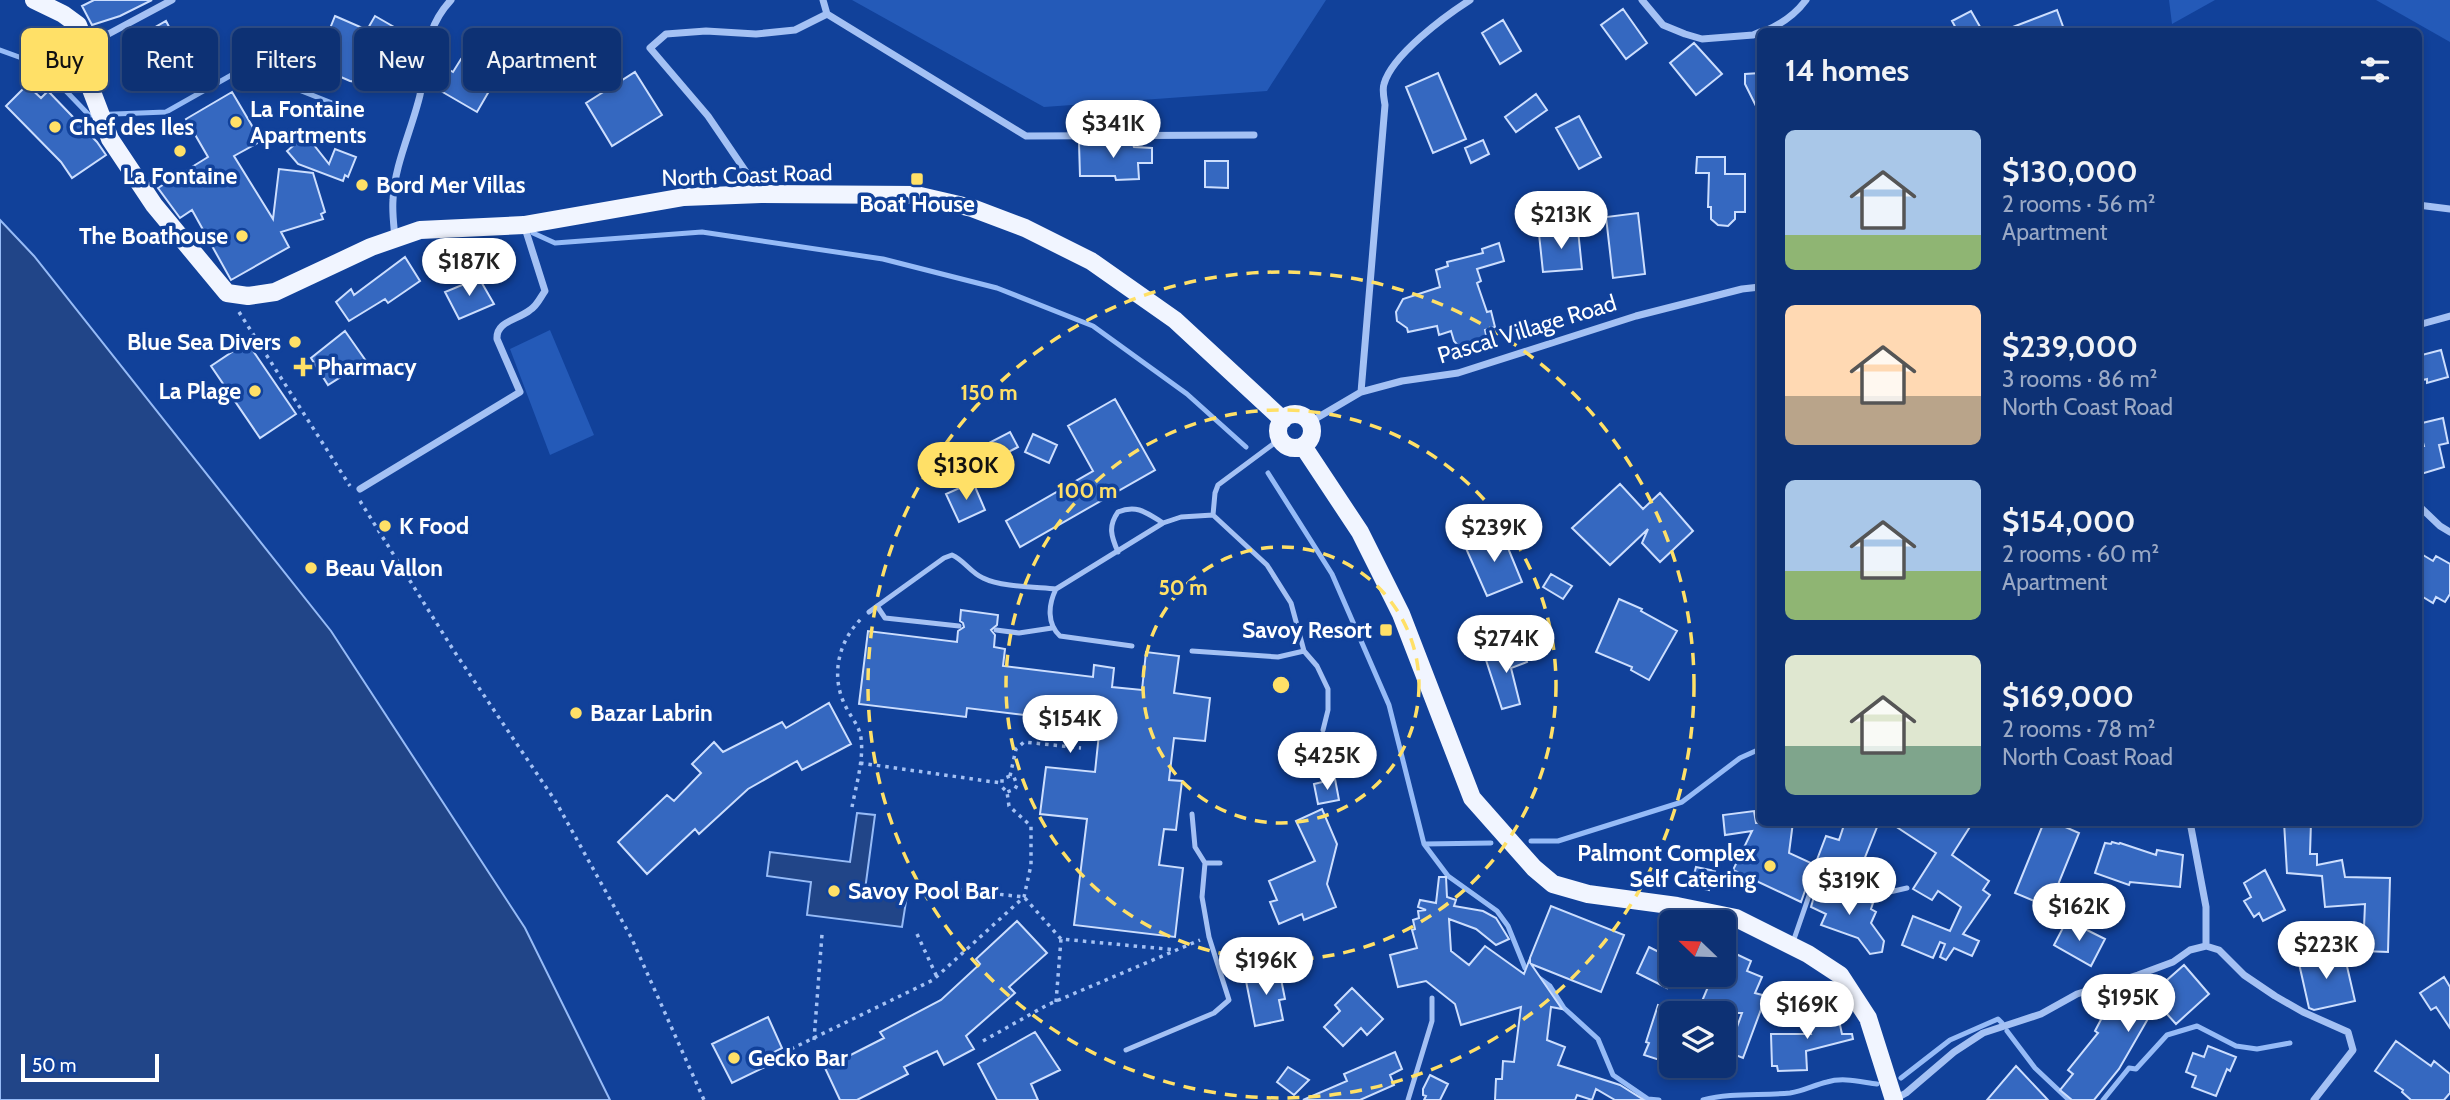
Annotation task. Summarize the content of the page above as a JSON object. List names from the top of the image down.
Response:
{
  "streets": {
    "main road": ["North Coast Road"],
    "street": ["Pascal Village Road"]
  },
  "crossings": [
    ["North Coast Road", "Pascal Village Road"]
  ],
  "places": {
    "other": [
      "La Fontaine Apartments",
      "Chef des Iles",
      "La Fontaine",
      "Bord Mer Villas",
      "The Boathouse",
      "Blue Sea Divers",
      "La Plage",
      "K Food",
      "Beau Vallon",
      "Bazar Labrin",
      "Palmont Complex Self Catering",
      "Savoy Pool Bar",
      "Gecko Bar"
    ],
    "transit": ["Boat House", "Savoy Resort"],
    "health": ["Pharmacy"]
  },
  "scale_bar": "50 m",
  "north": "top left",
  "page": {
    "chip": [
      "Buy",
      "Rent",
      "Filters",
      "New",
      "Apartment"
    ],
    "heading": "14 homes",
    "price": [
      "$341K",
      "$213K",
      "$187K",
      "$130K",
      "$239K",
      "$274K",
      "$154K",
      "$425K",
      "$319K",
      "$162K",
      "$223K",
      "$196K",
      "$195K",
      "$169K"
    ],
    "list": [
      {
        "name": "$130,000",
        "note": "2 rooms · 56 m² · Apartment"
      },
      {
        "name": "$239,000",
        "note": "3 rooms · 86 m² · North Coast Road"
      },
      {
        "name": "$154,000",
        "note": "2 rooms · 60 m² · Apartment"
      },
      {
        "name": "$169,000",
        "note": "2 rooms · 78 m² · North Coast Road"
      }
    ],
    "scale": "50 m"
  },
  "rings": ["150 m", "100 m", "50 m"]
}
